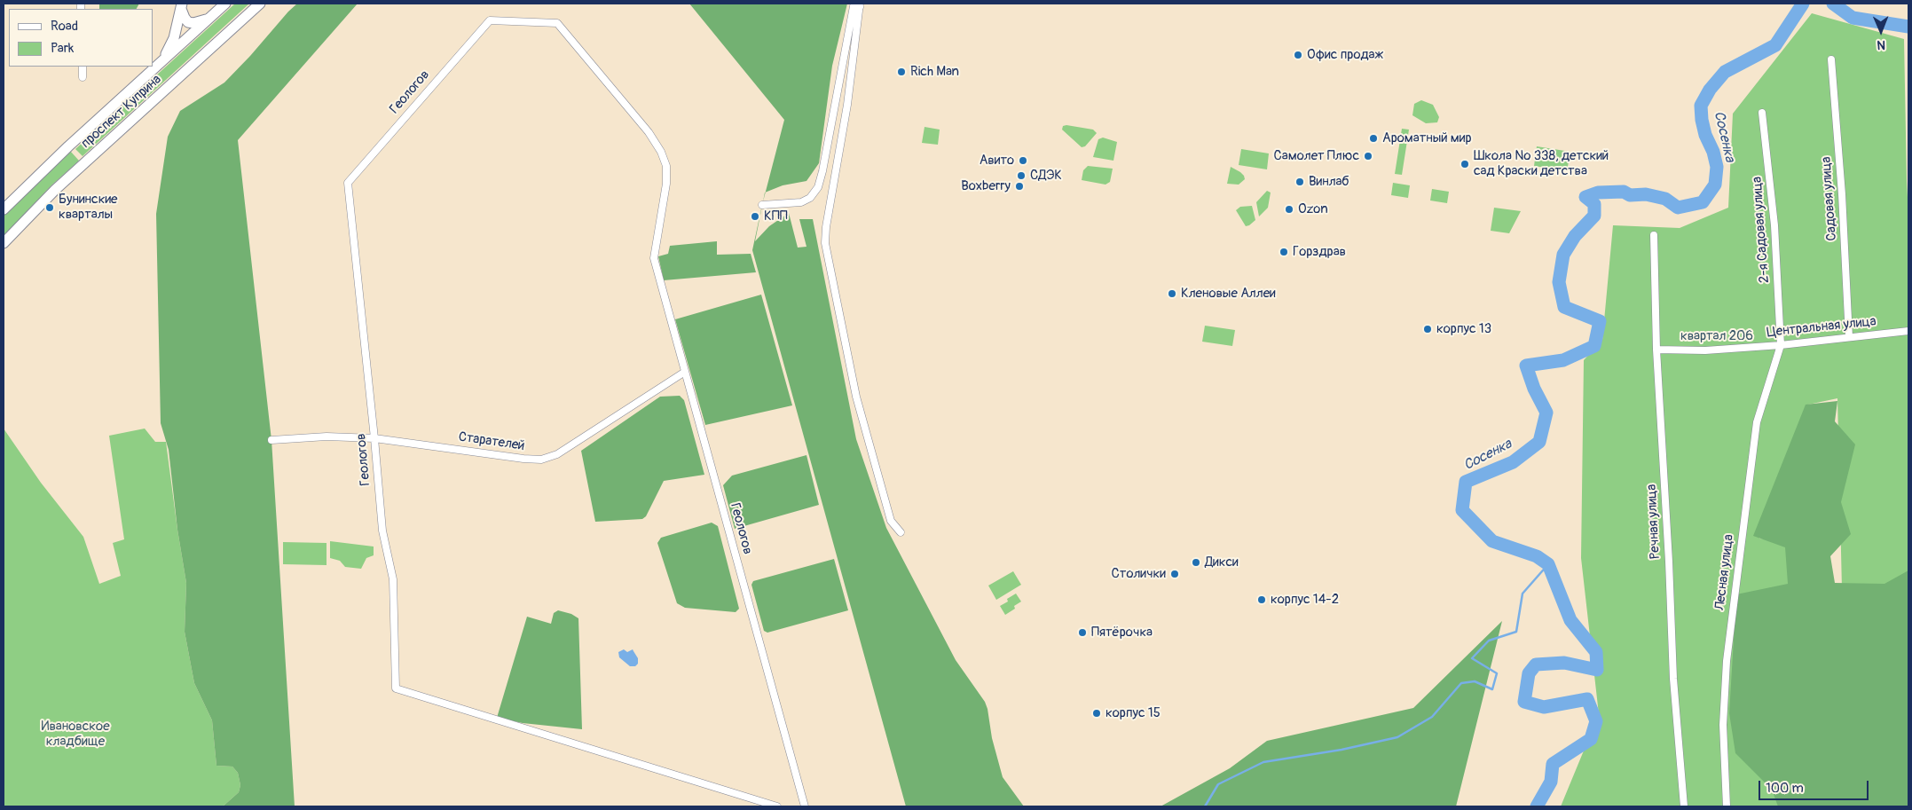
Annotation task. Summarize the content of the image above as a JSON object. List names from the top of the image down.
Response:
{
  "streets": {
    "main road": ["проспект Куприна"],
    "street": [
      "Геологов",
      "Садовая улица",
      "2-я Садовая улица",
      "Центральная улица",
      "Старателей",
      "Речная улица",
      "Лесная улица"
    ]
  },
  "crossings": [
    ["Геологов", "Старателей"],
    ["Садовая улица", "Центральная улица"],
    ["2-я Садовая улица", "Центральная улица"],
    ["2-я Садовая улица", "Лесная улица"],
    ["Центральная улица", "Речная улица"],
    ["Центральная улица", "Лесная улица"]
  ],
  "water": ["Сосенка"],
  "parks": ["квартал 206", "Ивановское кладбище"],
  "places": [
    "Офис продаж",
    "Rich Man",
    "Ароматный мир",
    "Самолет Плюс",
    "Авито",
    "Школа № 338, детский сад Краски детства",
    "СДЭК",
    "Винлаб",
    "Boxberry",
    "Бунинские кварталы",
    "Ozon",
    "КПП",
    "Горздрав",
    "Кленовые Аллеи",
    "корпус 13",
    "Дикси",
    "Столички",
    "корпус 14-2",
    "Пятёрочка",
    "корпус 15"
  ],
  "legend": ["Road", "Park"],
  "scale_bar": "100 m",
  "north": "bottom"
}
